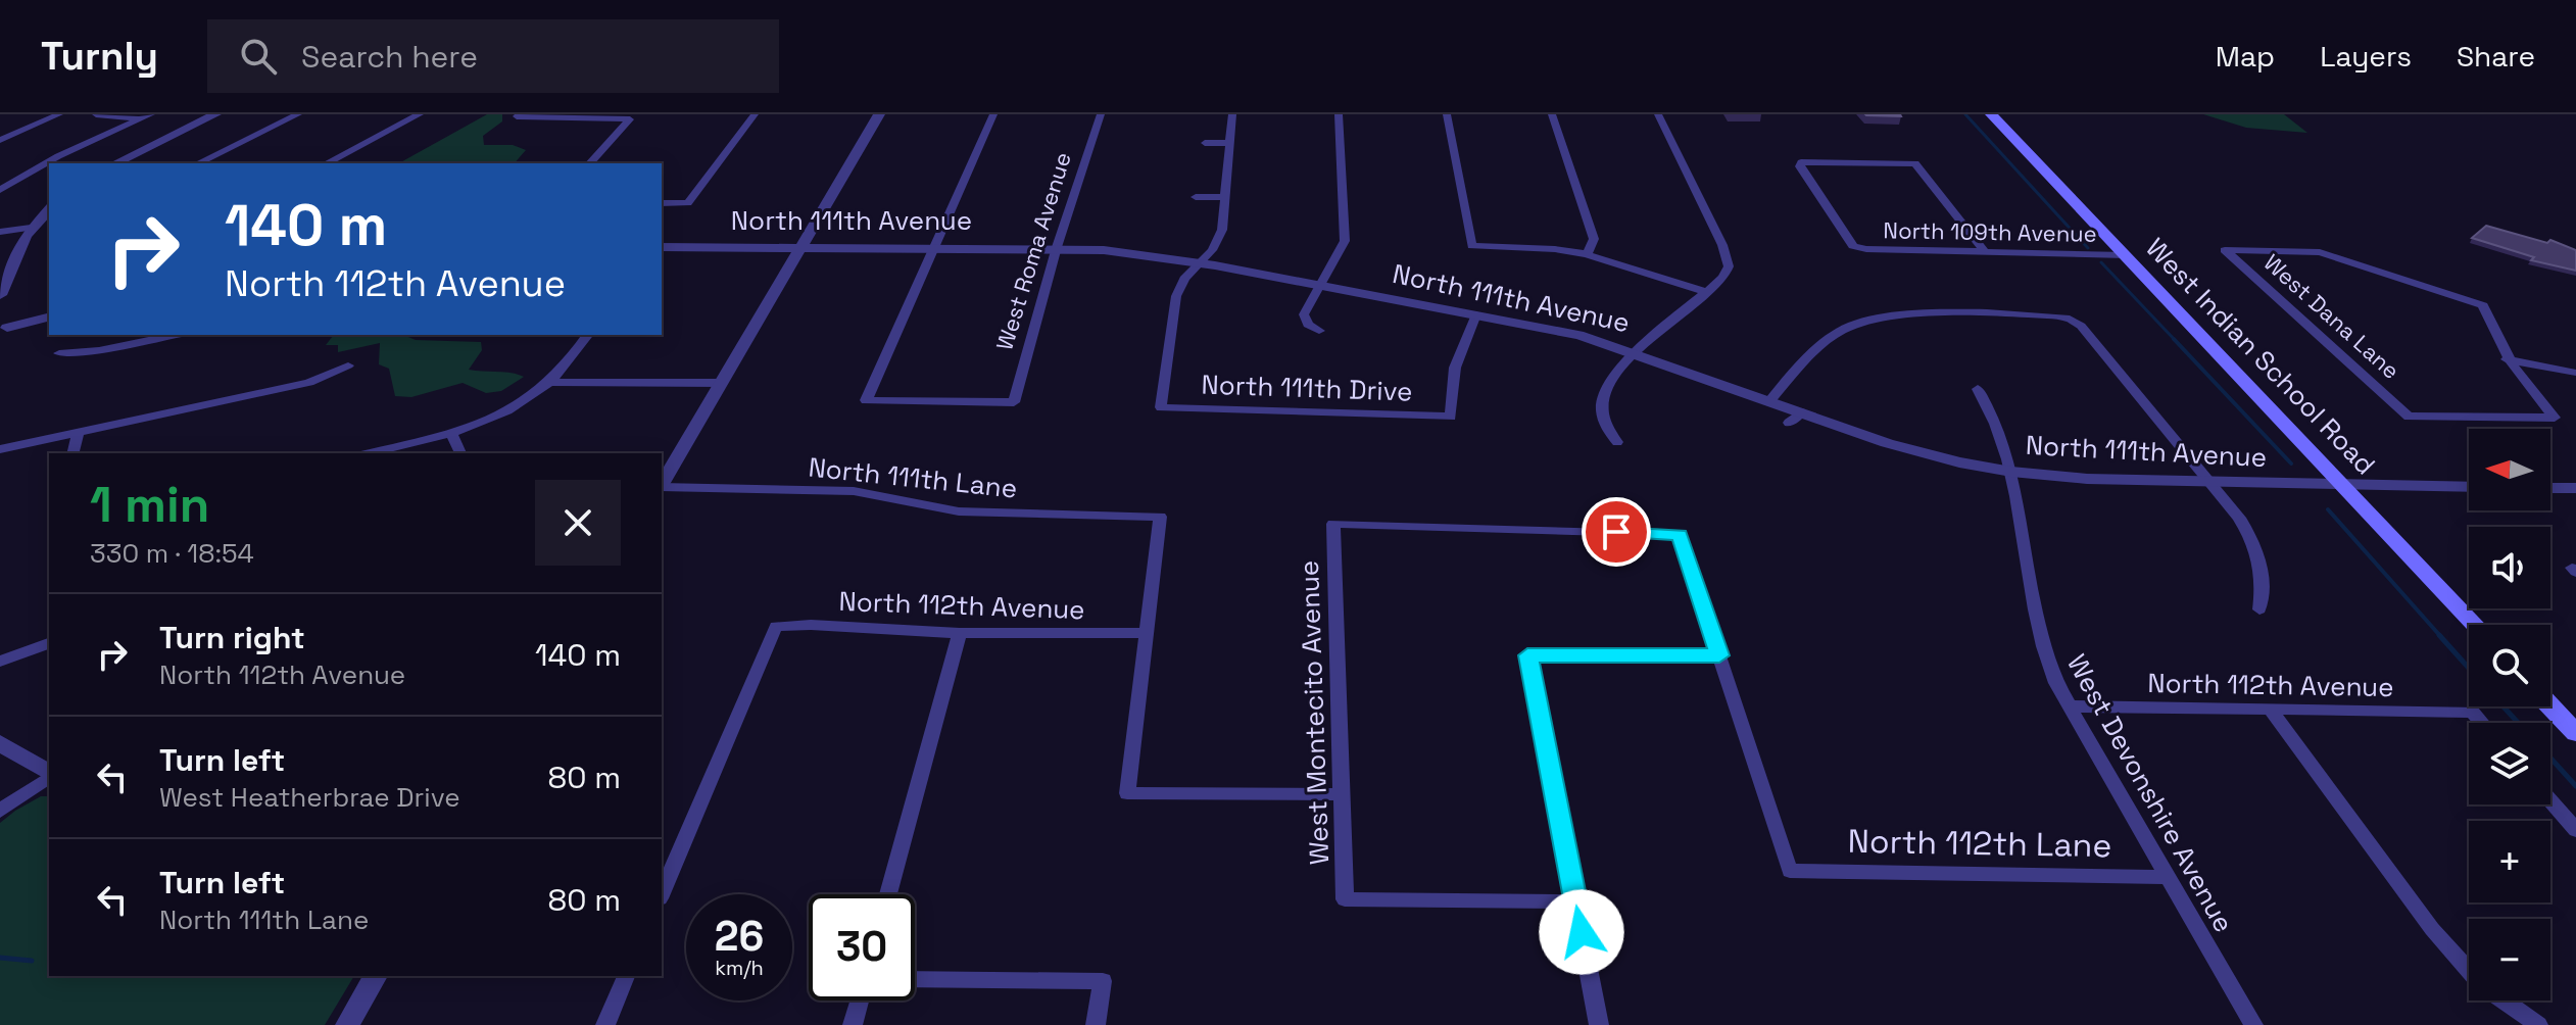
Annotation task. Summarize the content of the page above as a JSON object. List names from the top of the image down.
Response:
{
  "streets": {
    "main road": ["West Indian School Road"],
    "street": [
      "North 111th Avenue",
      "North 109th Avenue",
      "West Roma Avenue",
      "West Dana Lane",
      "North 111th Drive",
      "North 111th Lane",
      "North 112th Avenue",
      "West Montecito Avenue",
      "West Devonshire Avenue",
      "North 112th Lane"
    ]
  },
  "crossings": [
    ["North 111th Avenue", "West Roma Avenue"],
    ["North 111th Avenue", "West Indian School Road"],
    ["North 111th Avenue", "North 111th Drive"],
    ["North 111th Avenue", "West Devonshire Avenue"],
    ["North 109th Avenue", "West Indian School Road"],
    ["North 111th Lane", "North 112th Avenue"],
    ["North 112th Avenue", "West Devonshire Avenue"],
    ["West Montecito Avenue", "North 112th Lane"],
    ["West Devonshire Avenue", "North 112th Lane"]
  ],
  "north": "left",
  "page": {
    "header": "Turnly",
    "search": "Search here",
    "nav": ["Map", "Layers", "Share"],
    "turn": ["140 m", "North 112th Avenue"],
    "map_buttons": ["+", "−"],
    "heading": ["1 min", "330 m · 18:54"],
    "list": [
      {
        "name": "Turn right",
        "note": "North 112th Avenue",
        "value": "140 m"
      },
      {
        "name": "Turn left",
        "note": "West Heatherbrae Drive",
        "value": "80 m"
      },
      {
        "name": "Turn left",
        "note": "North 111th Lane",
        "value": "80 m"
      }
    ],
    "speed": "26 km/h",
    "limit": "30"
  }
}
